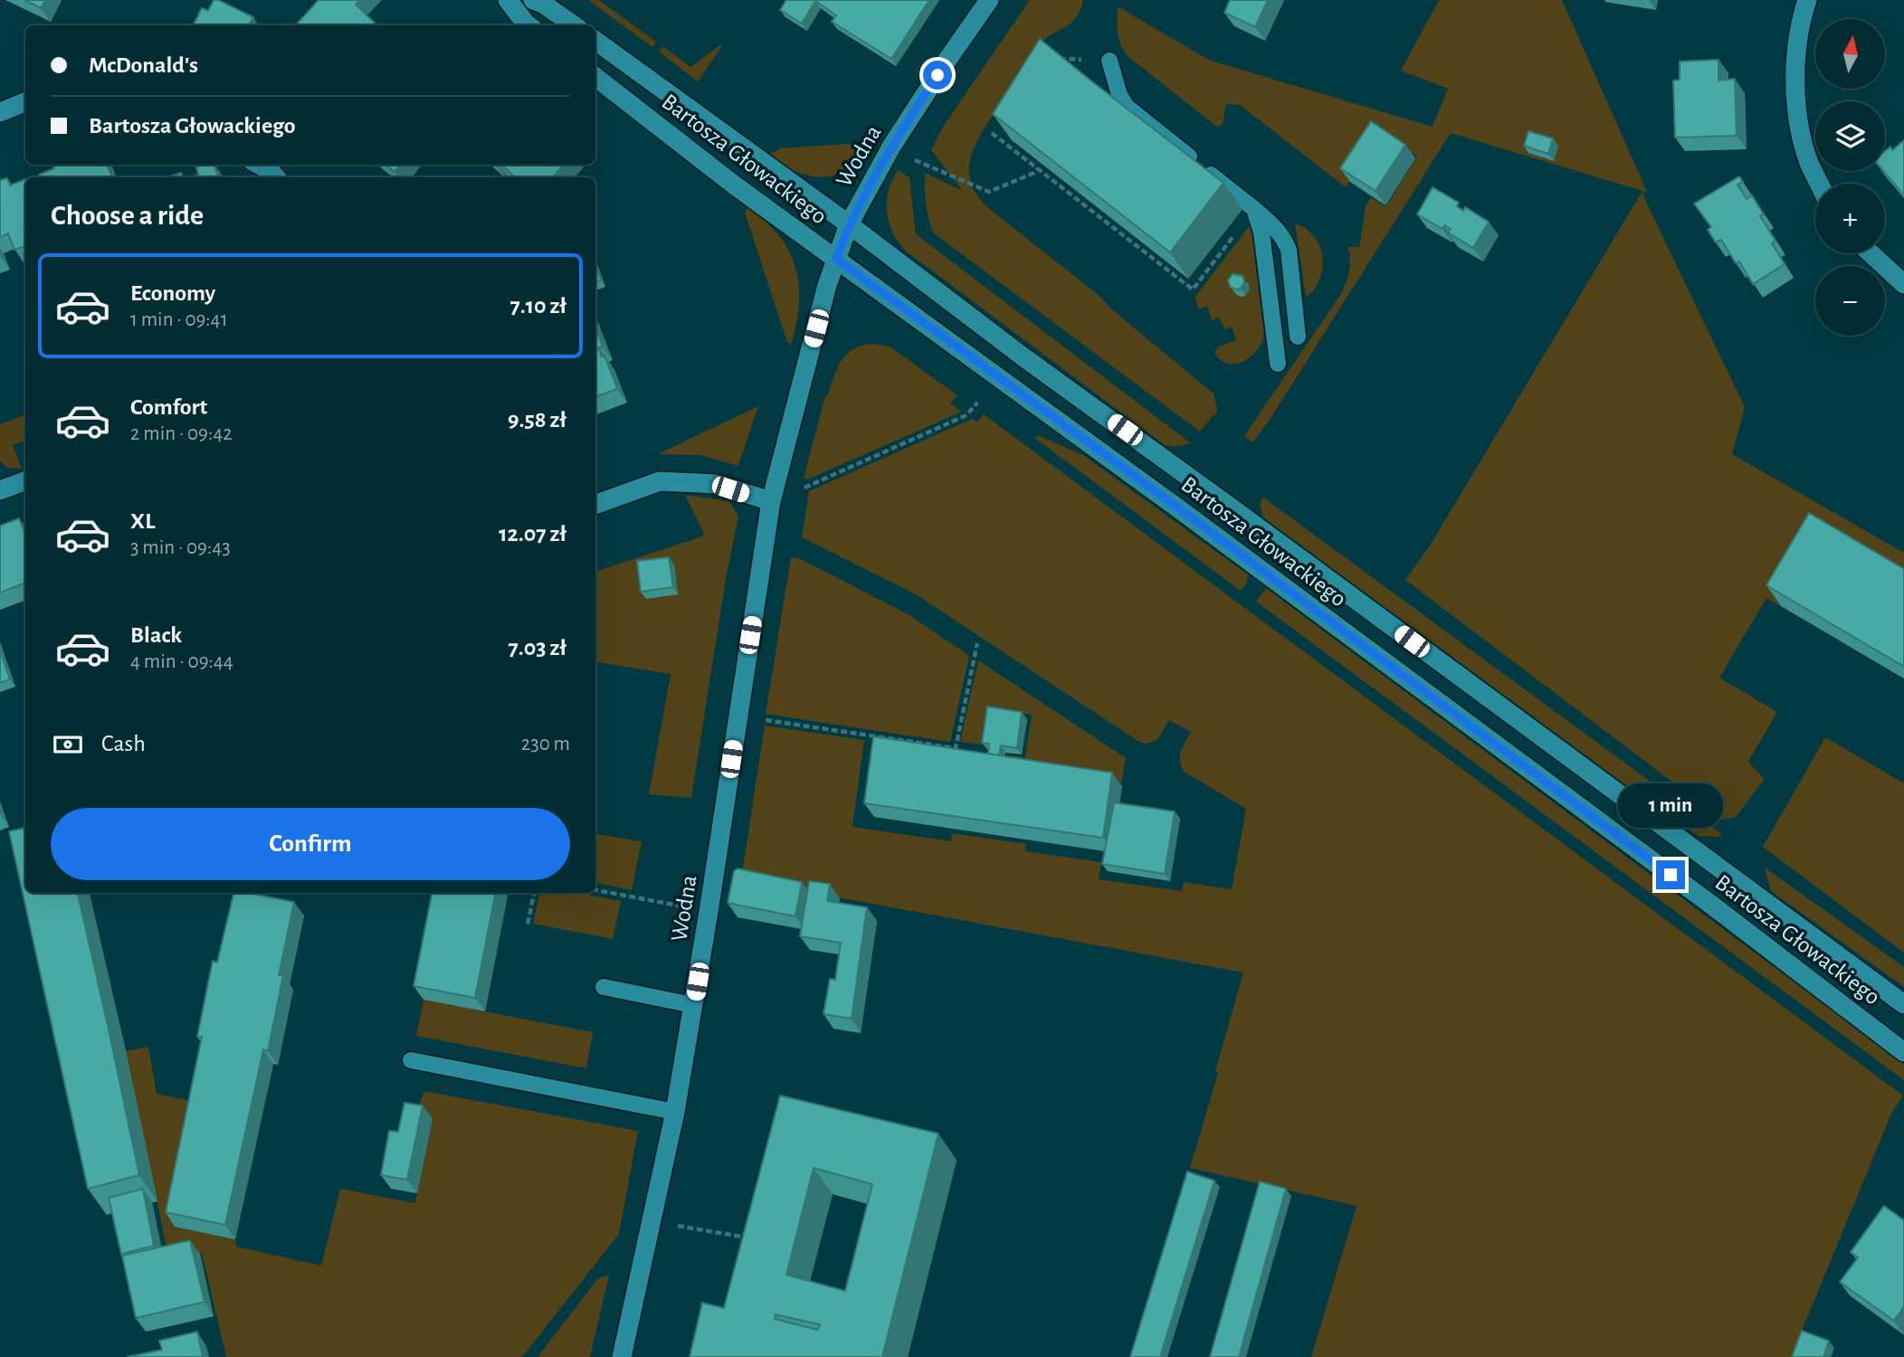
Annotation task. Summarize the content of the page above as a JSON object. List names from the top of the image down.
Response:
{
  "streets": {
    "street": ["Wodna", "Bartosza Głowackiego"]
  },
  "crossings": [
    ["Wodna", "Bartosza Głowackiego"]
  ],
  "north": "top",
  "page": {
    "map_buttons": ["+", "−"],
    "banner": ["McDonald's", "Bartosza Głowackiego"],
    "heading": "Choose a ride",
    "list": [
      {
        "name": "Economy",
        "note": "1 min · 09:41",
        "value": "7.10 zł"
      },
      {
        "name": "Comfort",
        "note": "2 min · 09:42",
        "value": "9.58 zł"
      },
      {
        "name": "XL",
        "note": "3 min · 09:43",
        "value": "12.07 zł"
      },
      {
        "name": "Black",
        "note": "4 min · 09:44",
        "value": "7.03 zł"
      }
    ],
    "pay": ["Cash", "230 m"],
    "bubble": "1 min",
    "buttons": "Confirm"
  }
}
